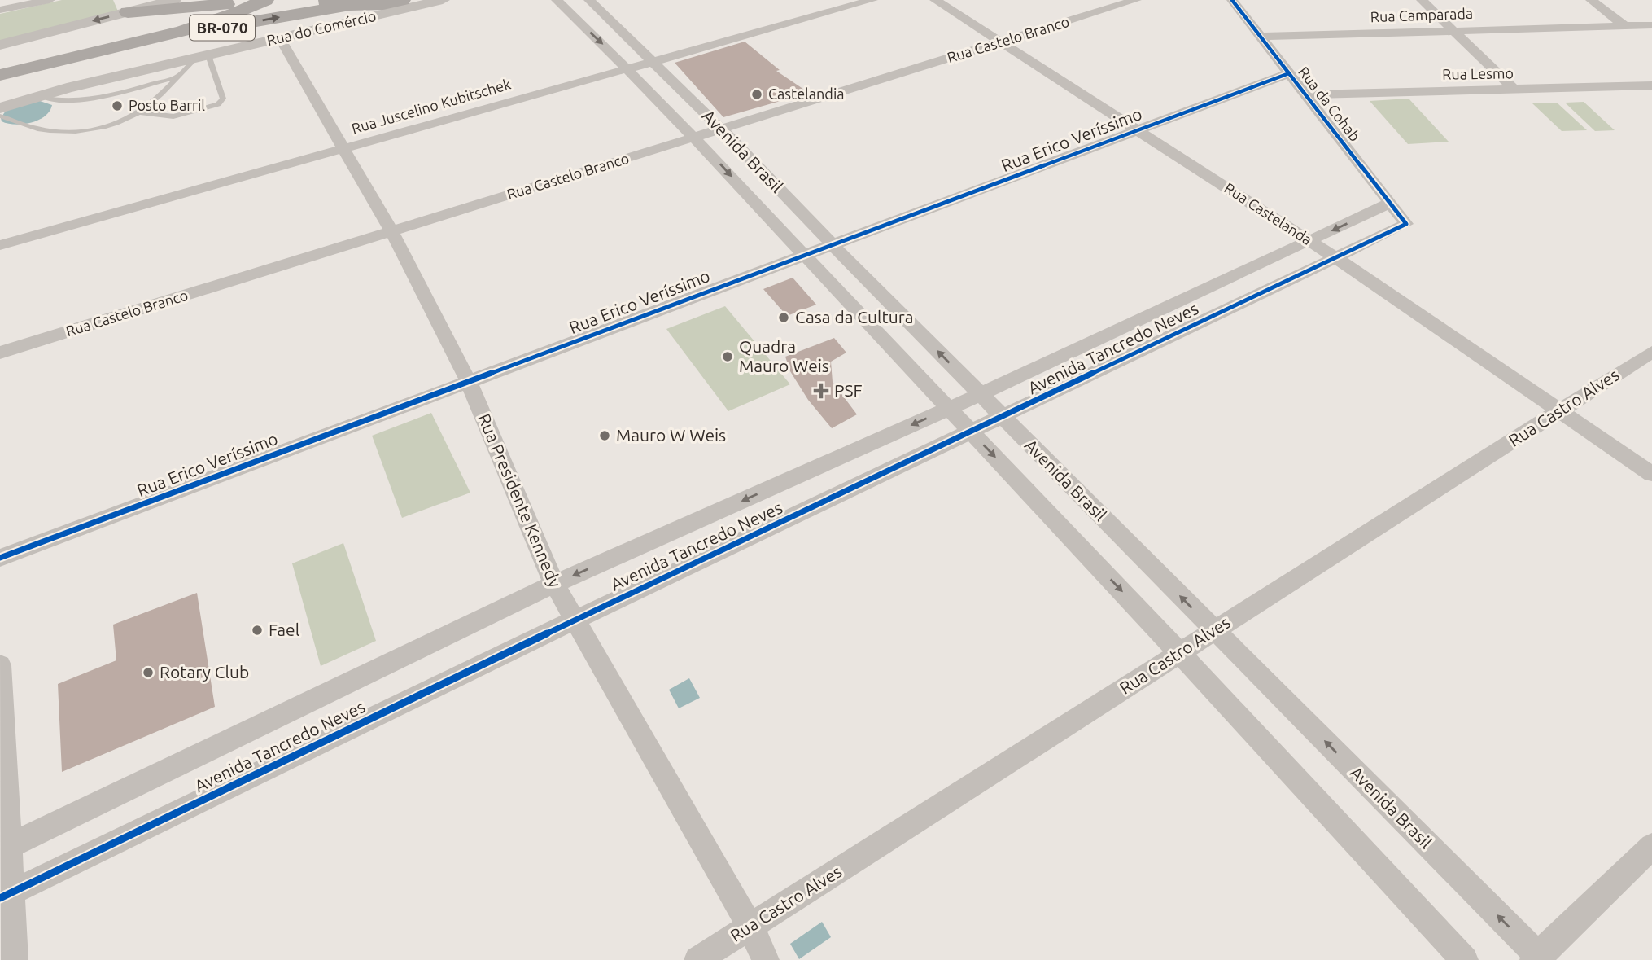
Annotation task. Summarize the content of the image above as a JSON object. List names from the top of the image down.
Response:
{
  "streets": {
    "highway": ["BR-070"],
    "street": [
      "Rua Camparada",
      "Rua do Comércio",
      "Rua Castelo Branco",
      "Rua Lesmo",
      "Rua da Cohab",
      "Rua Juscelino Kubitschek",
      "Rua Erico Veríssimo",
      "Avenida Brasil",
      "Rua Castelanda",
      "Avenida Tancredo Neves",
      "Rua Castro Alves",
      "Rua Presidente Kennedy"
    ]
  },
  "crossings": [
    ["Rua Camparada", "Rua da Cohab"],
    ["Rua do Comércio", "Rua Presidente Kennedy"],
    ["Rua Castelo Branco", "Avenida Brasil"],
    ["Rua Castelo Branco", "Rua Castelanda"],
    ["Rua Castelo Branco", "Rua Presidente Kennedy"],
    ["Rua Lesmo", "Rua da Cohab"],
    ["Rua da Cohab", "Rua Erico Veríssimo"],
    ["Rua da Cohab", "Avenida Tancredo Neves"],
    ["Rua Juscelino Kubitschek", "Avenida Brasil"],
    ["Rua Juscelino Kubitschek", "Rua Presidente Kennedy"],
    ["Rua Erico Veríssimo", "Avenida Brasil"],
    ["Rua Erico Veríssimo", "Rua Castelanda"],
    ["Rua Erico Veríssimo", "Rua Presidente Kennedy"],
    ["Avenida Brasil", "Avenida Tancredo Neves"],
    ["Avenida Brasil", "Rua Castro Alves"],
    ["Rua Castelanda", "Avenida Tancredo Neves"],
    ["Rua Castelanda", "Rua Castro Alves"],
    ["Avenida Tancredo Neves", "Rua Presidente Kennedy"],
    ["Rua Castro Alves", "Rua Presidente Kennedy"]
  ],
  "places": {
    "other": [
      "Castelandia",
      "Posto Barril",
      "Casa da Cultura",
      "Quadra Mauro Weis",
      "Mauro W Weis",
      "Fael",
      "Rotary Club"
    ],
    "health": ["PSF"]
  }
}
